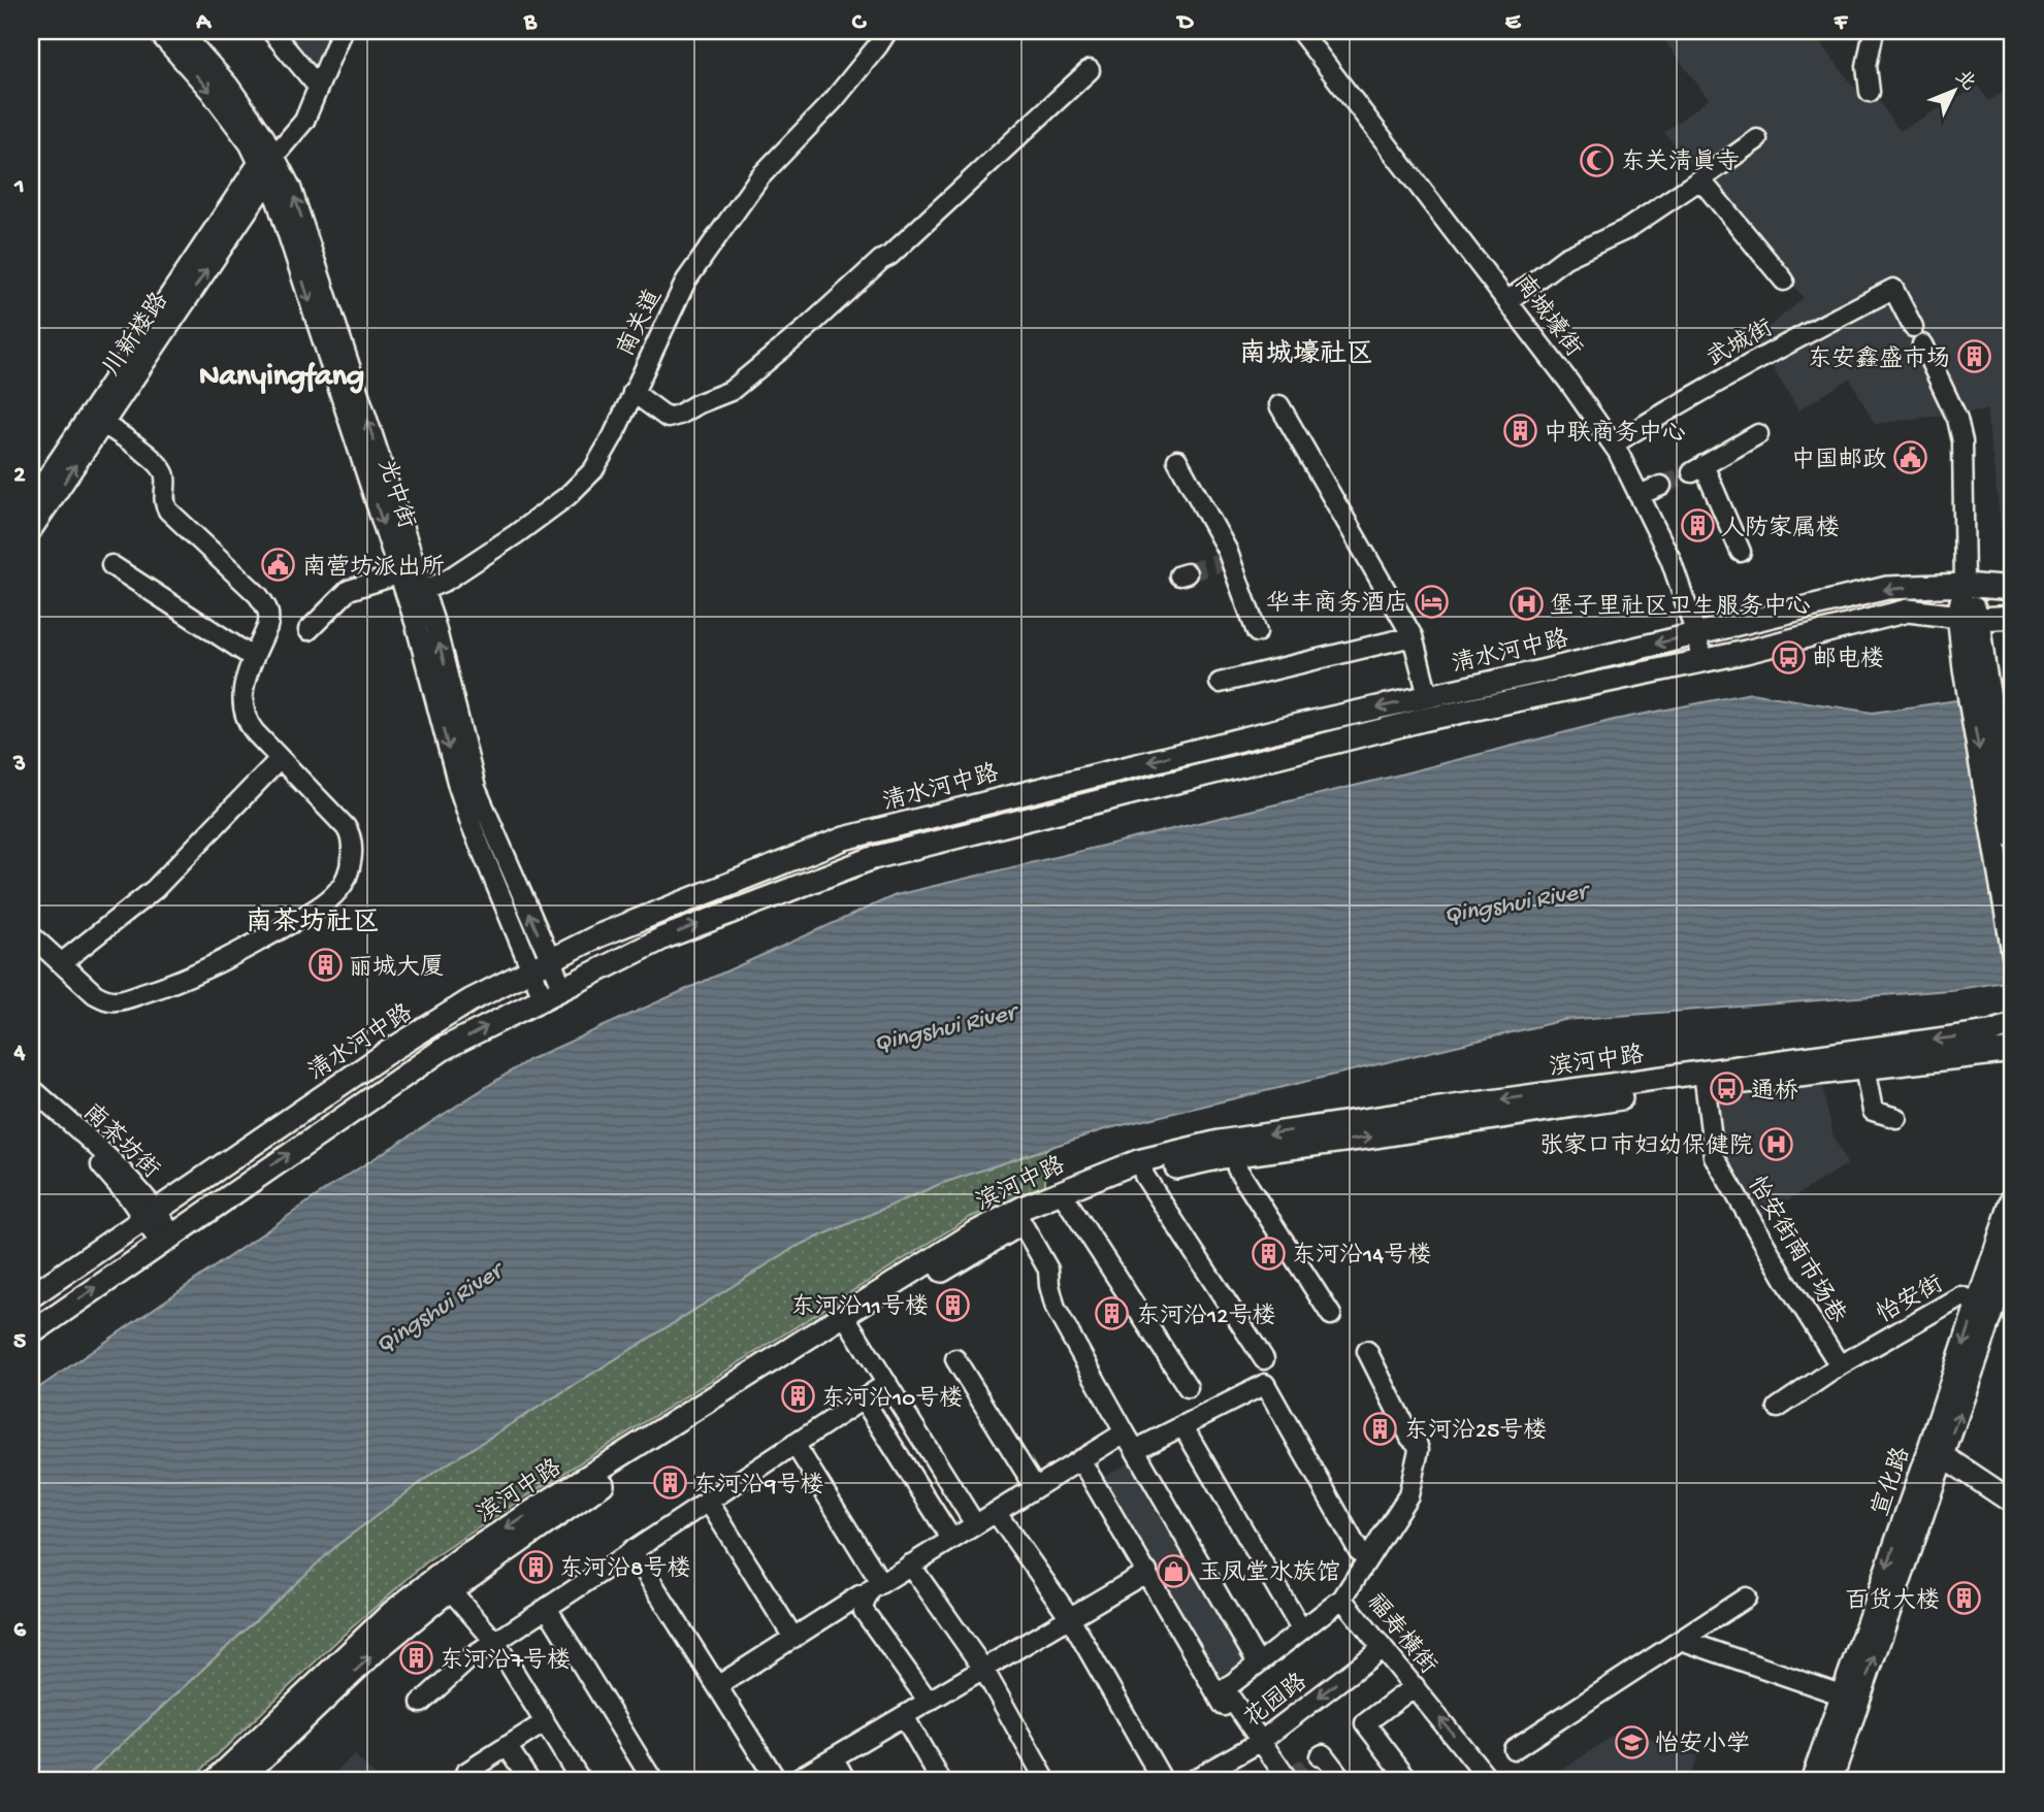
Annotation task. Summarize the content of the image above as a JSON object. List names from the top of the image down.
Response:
{
  "streets": {
    "main road": ["清水河中路", "滨河中路", "宣化路"],
    "street": [
      "南城壕街",
      "南关道",
      "川新楼路",
      "武城街",
      "光中街",
      "南茶坊街",
      "怡安街南市场巷",
      "怡安街",
      "福寿横街",
      "花园路"
    ]
  },
  "crossings": [
    ["南城壕街", "武城街"],
    ["南城壕街", "清水河中路"],
    ["南关道", "光中街"],
    ["川新楼路", "光中街"],
    ["光中街", "清水河中路"],
    ["清水河中路", "南茶坊街"],
    ["滨河中路", "怡安街南市场巷"],
    ["怡安街南市场巷", "怡安街"],
    ["怡安街", "宣化路"],
    ["福寿横街", "花园路"]
  ],
  "one_way": ["花园路"],
  "districts": ["南城壕社区", "Nanyingfang", "南茶坊社区"],
  "water": ["Qingshui River"],
  "places": {
    "mosque": ["东关清真寺"],
    "building": [
      "东安鑫盛市场",
      "中联商务中心",
      "人防家属楼",
      "丽城大厦",
      "东河沿14号楼",
      "东河沿11号楼",
      "东河沿12号楼",
      "东河沿10号楼",
      "东河沿25号楼",
      "东河沿9号楼",
      "东河沿8号楼",
      "百货大楼",
      "东河沿7号楼"
    ],
    "public building": ["中国邮政", "南营坊派出所"],
    "hotel": ["华丰商务酒店"],
    "hospital": ["堡子里社区卫生服务中心", "张家口市妇幼保健院"],
    "bus stop": ["邮电楼", "通桥"],
    "shop": ["玉凤堂水族馆"],
    "school or university": ["怡安小学"]
  },
  "north": "top right",
  "grid": {
    "columns": [
      "A",
      "B",
      "C",
      "D",
      "E",
      "F"
    ],
    "rows": [
      "1",
      "2",
      "3",
      "4",
      "5",
      "6"
    ]
  }
}
